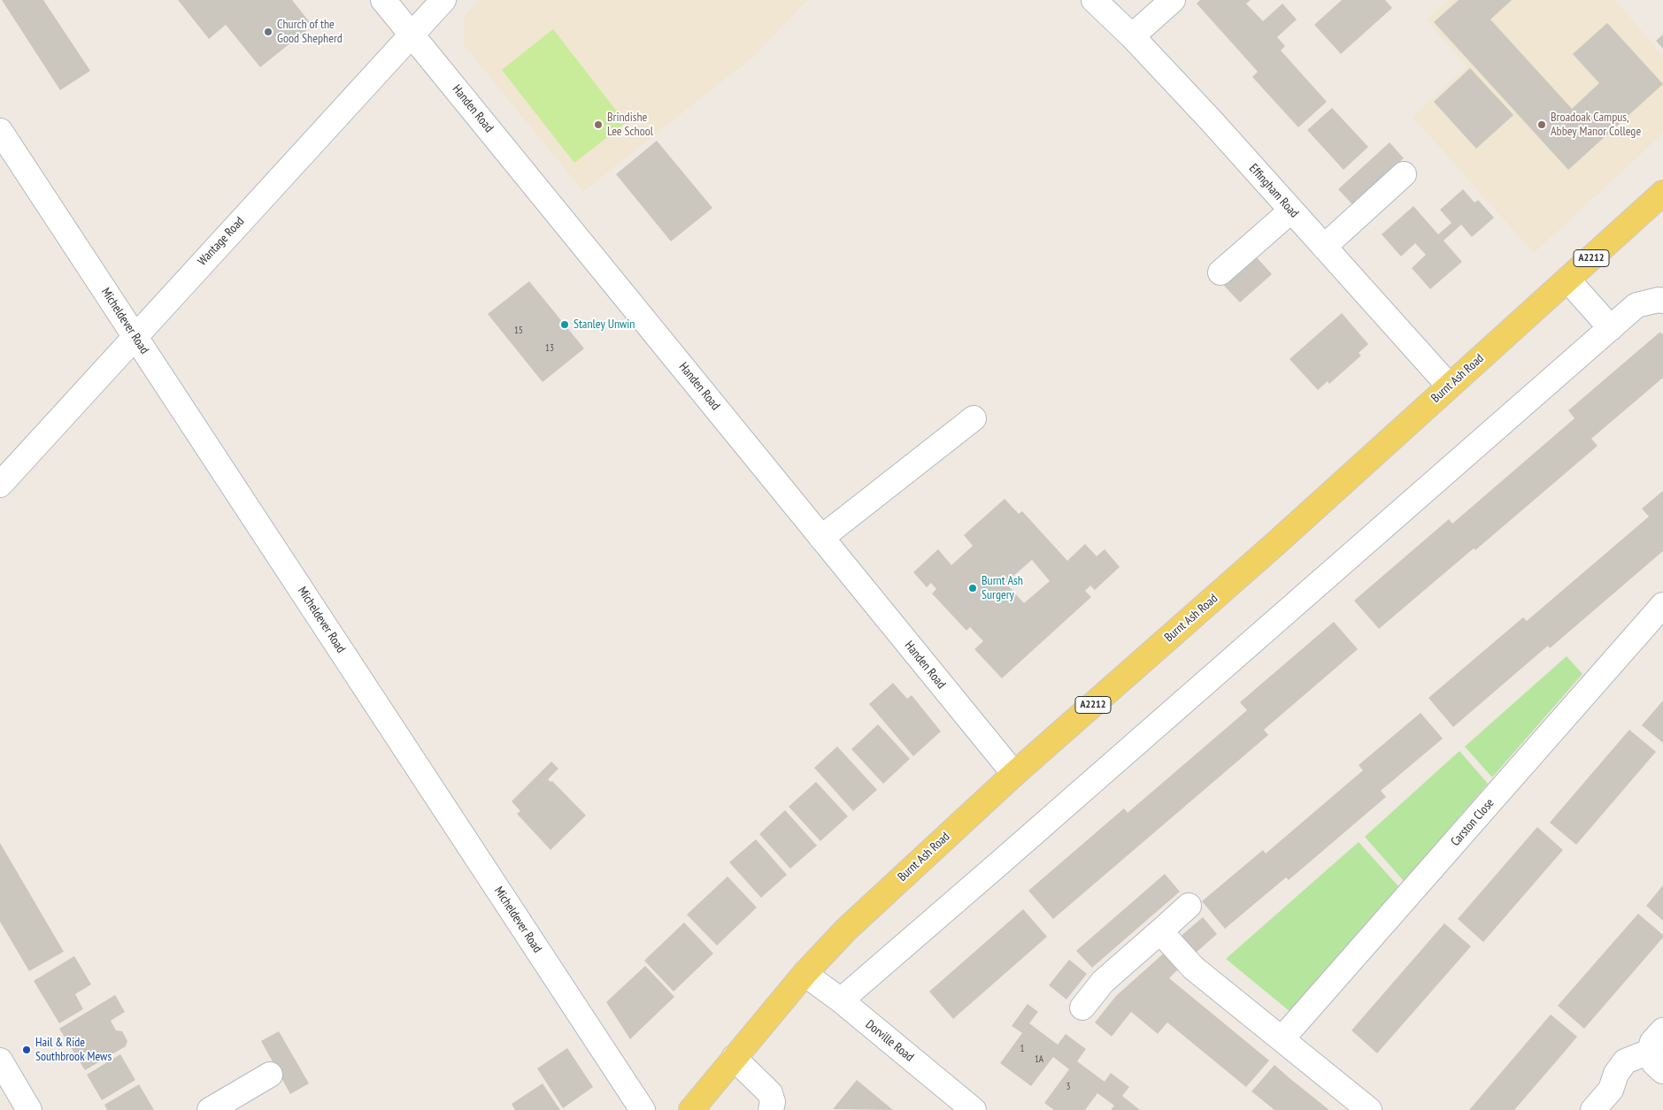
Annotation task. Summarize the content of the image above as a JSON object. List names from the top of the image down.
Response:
{
  "streets": {
    "main road": ["A2212", "Burnt Ash Road"],
    "street": [
      "Handen Road",
      "Effingham Road",
      "Wantage Road",
      "Micheldever Road",
      "Carston Close",
      "Dorville Road"
    ]
  },
  "crossings": [
    ["Handen Road", "Wantage Road"],
    ["Handen Road", "Burnt Ash Road"],
    ["Effingham Road", "Burnt Ash Road"],
    ["Wantage Road", "Micheldever Road"],
    ["Burnt Ash Road", "Dorville Road"]
  ],
  "places": [
    "Church of the Good Shepherd",
    "Brindishe Lee School",
    "Broadoak Campus, Abbey Manor College",
    "Stanley Unwin",
    "Burnt Ash Surgery",
    "Hail & Ride Southbrook Mews"
  ],
  "house_numbers": [
    "15",
    "13",
    "1",
    "1A",
    "3"
  ]
}
